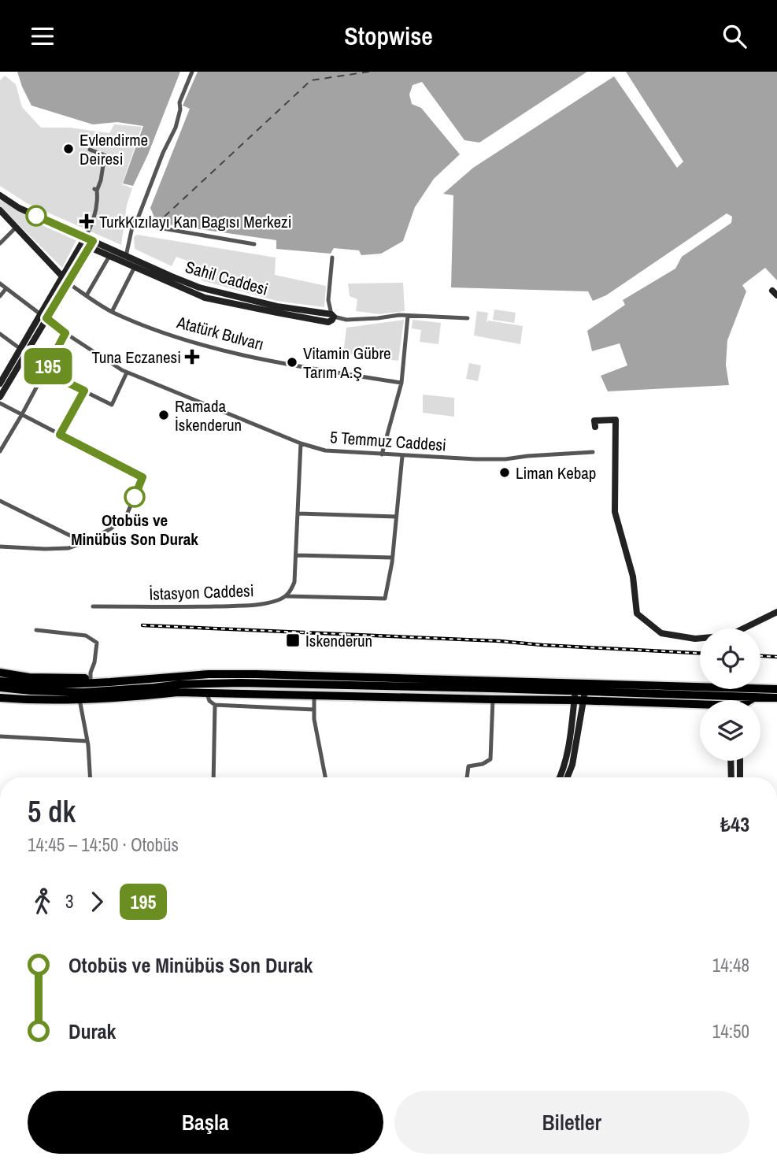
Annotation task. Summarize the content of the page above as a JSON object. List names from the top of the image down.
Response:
{
  "streets": {
    "street": [
      "Sahil Caddesi",
      "Atatürk Bulvarı",
      "5 Temmuz Caddesi",
      "İstasyon Caddesi"
    ]
  },
  "places": {
    "other": [
      "Evlendirme Deiresi",
      "Vitamin Gübre Tarım A.Ş",
      "Ramada İskenderun",
      "Liman Kebap",
      "Otobüs ve Minübüs Son Durak"
    ],
    "health": ["TurkKızılayı Kan Bagısı Merkezi", "Tuna Eczanesi"],
    "transit": ["İskenderun"]
  },
  "lines": ["bus line 195"],
  "page": {
    "header": "Stopwise",
    "on_map": "195",
    "heading": ["5 dk", "14:45 – 14:50 · Otobüs", "₺43"],
    "legs": ["3", "195"],
    "list": [
      {
        "name": "Otobüs ve Minübüs Son Durak",
        "value": "14:48"
      },
      {
        "name": "Durak",
        "value": "14:50"
      }
    ],
    "buttons": ["Başla", "Biletler"]
  }
}
